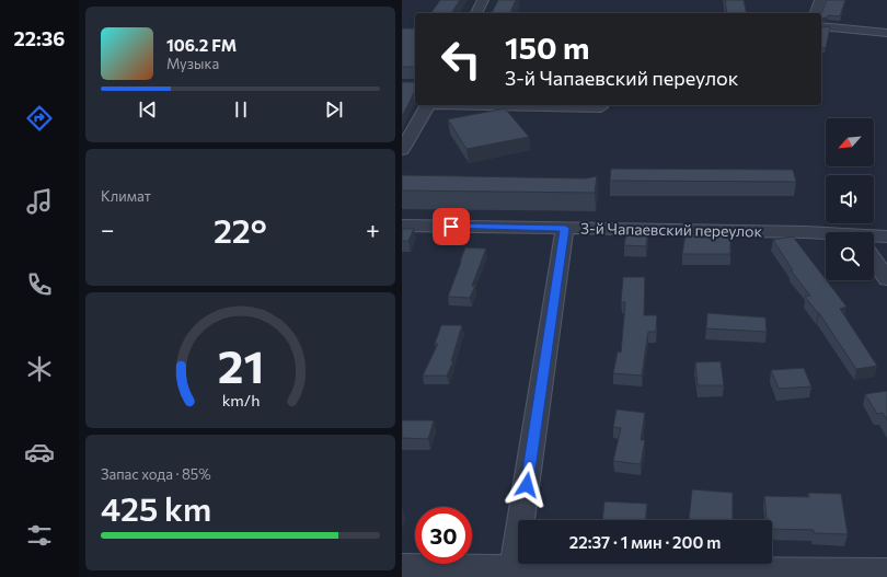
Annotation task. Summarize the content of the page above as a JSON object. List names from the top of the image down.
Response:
{
  "streets": {
    "street": ["3-й Чапаевский переулок"]
  },
  "north": "bottom left",
  "page": {
    "tabs": "22:36",
    "turn": ["150 m", "3-й Чапаевский переулок"],
    "song": ["106.2 FM", "Музыка"],
    "tile": [
      "Климат",
      ["Запас хода · 85%", "425 km"]
    ],
    "heat": ["−", "22°", "+"],
    "limit": "30",
    "trip": "22:37 · 1 мин · 200 m",
    "gauge": ["21", "km/h"]
  }
}
